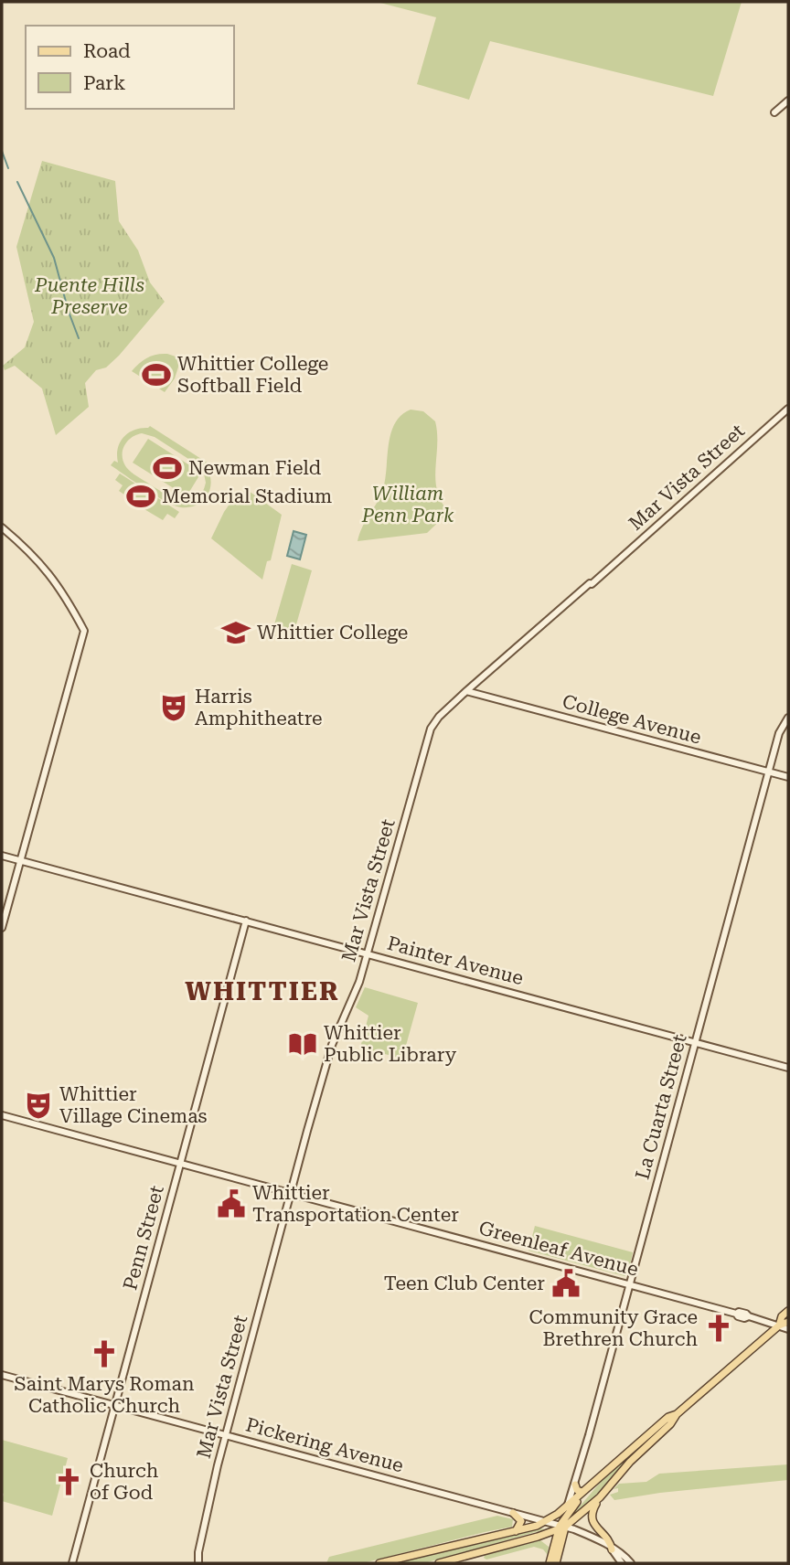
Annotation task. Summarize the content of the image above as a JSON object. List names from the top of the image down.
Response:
{
  "streets": {
    "street": [
      "Mar Vista Street",
      "College Avenue",
      "Painter Avenue",
      "La Cuarta Street",
      "Penn Street",
      "Greenleaf Avenue",
      "Pickering Avenue"
    ]
  },
  "crossings": [
    ["Mar Vista Street", "College Avenue"],
    ["Mar Vista Street", "Painter Avenue"],
    ["Mar Vista Street", "Greenleaf Avenue"],
    ["Mar Vista Street", "Pickering Avenue"],
    ["College Avenue", "La Cuarta Street"],
    ["Painter Avenue", "La Cuarta Street"],
    ["Painter Avenue", "Penn Street"],
    ["La Cuarta Street", "Greenleaf Avenue"],
    ["Penn Street", "Greenleaf Avenue"],
    ["Penn Street", "Pickering Avenue"]
  ],
  "districts": ["WHITTIER"],
  "parks": ["Puente Hills Preserve", "William Penn Park"],
  "places": {
    "sports": ["Whittier College Softball Field", "Newman Field", "Memorial Stadium"],
    "school or university": ["Whittier College"],
    "theatre": ["Harris Amphitheatre", "Whittier Village Cinemas"],
    "library": ["Whittier Public Library"],
    "public building": ["Whittier Transportation Center", "Teen Club Center"],
    "church": ["Community Grace Brethren Church", "Saint Marys Roman Catholic Church", "Church of God"]
  },
  "legend": ["Road", "Park"]
}
